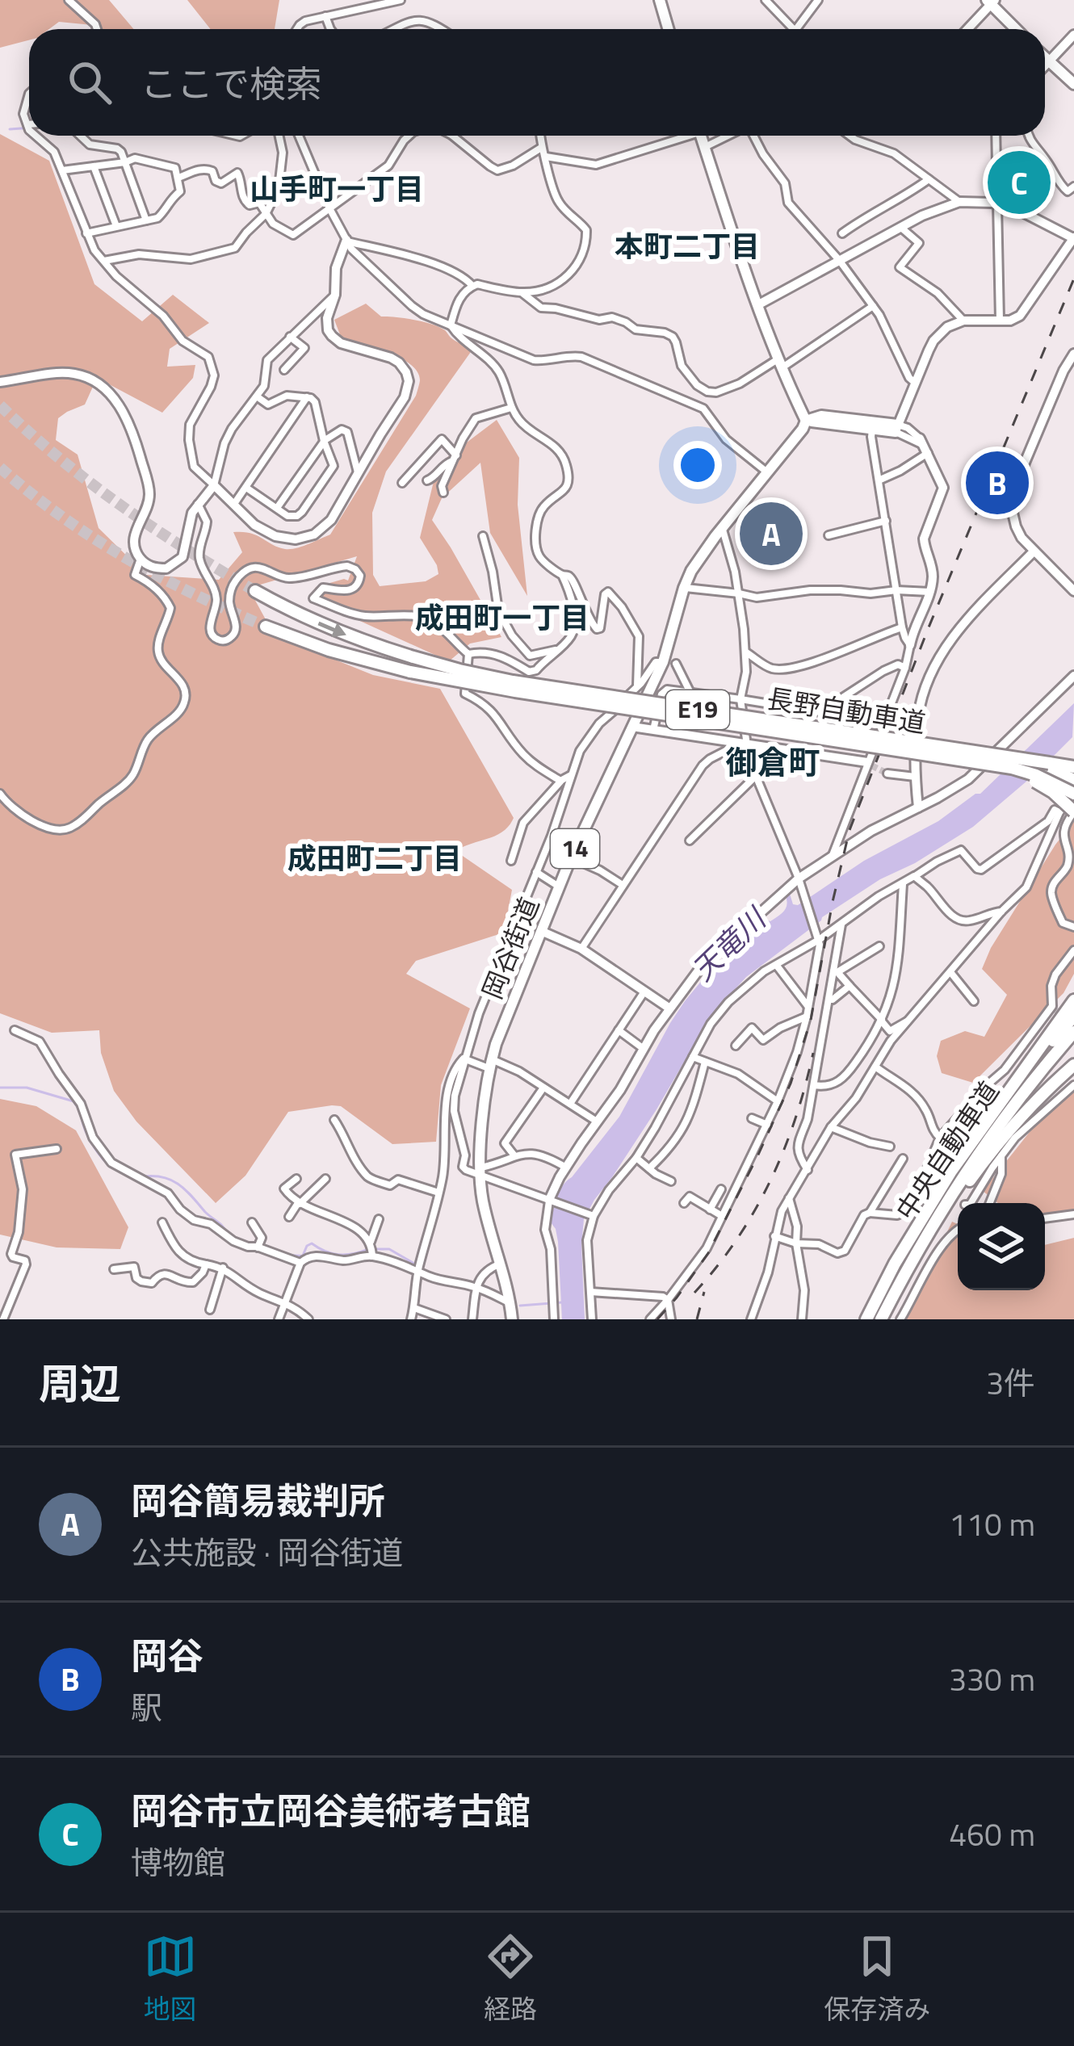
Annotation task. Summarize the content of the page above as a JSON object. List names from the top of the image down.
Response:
{
  "streets": {
    "highway": ["E19", "長野自動車道", "中央自動車道"],
    "main road": ["14", "岡谷街道"]
  },
  "districts": [
    "山手町一丁目",
    "本町二丁目",
    "成田町一丁目",
    "御倉町",
    "成田町二丁目"
  ],
  "water": ["天竜川"],
  "page": {
    "search": "ここで検索",
    "pins": ["C", "B", "A"],
    "heading": ["周辺", "3件"],
    "list": [
      {
        "mark": "A",
        "name": "岡谷簡易裁判所",
        "note": "公共施設 · 岡谷街道",
        "value": "110 m"
      },
      {
        "mark": "B",
        "name": "岡谷",
        "note": "駅",
        "value": "330 m"
      },
      {
        "mark": "C",
        "name": "岡谷市立岡谷美術考古館",
        "note": "博物館",
        "value": "460 m"
      }
    ],
    "nav": ["地図", "経路", "保存済み"]
  }
}
